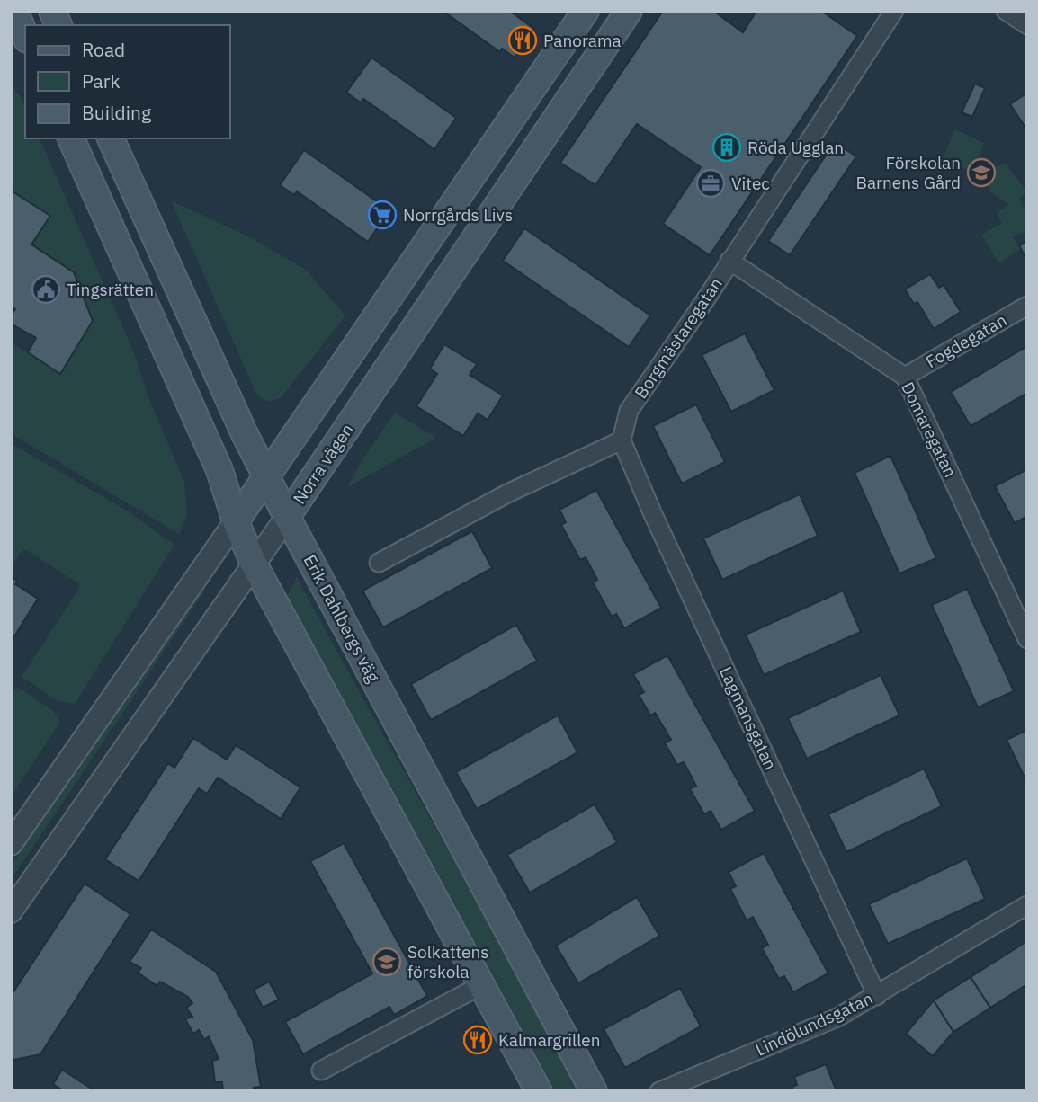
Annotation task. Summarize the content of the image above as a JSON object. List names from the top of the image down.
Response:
{
  "streets": {
    "main road": ["Norra vägen", "Erik Dahlbergs väg"],
    "street": [
      "Borgmästaregatan",
      "Fogdegatan",
      "Domaregatan",
      "Lagmansgatan",
      "Lindölundsgatan"
    ]
  },
  "crossings": [
    ["Borgmästaregatan", "Domaregatan"],
    ["Borgmästaregatan", "Lagmansgatan"],
    ["Fogdegatan", "Domaregatan"],
    ["Norra vägen", "Erik Dahlbergs väg"],
    ["Lagmansgatan", "Lindölundsgatan"]
  ],
  "places": {
    "restaurant": ["Panorama", "Kalmargrillen"],
    "building": ["Röda Ugglan"],
    "school or university": ["Förskolan Barnens Gård", "Solkattens förskola"],
    "office": ["Vitec"],
    "supermarket": ["Norrgårds Livs"],
    "public building": ["Tingsrätten"]
  },
  "legend": ["Road", "Park", "Building"]
}
